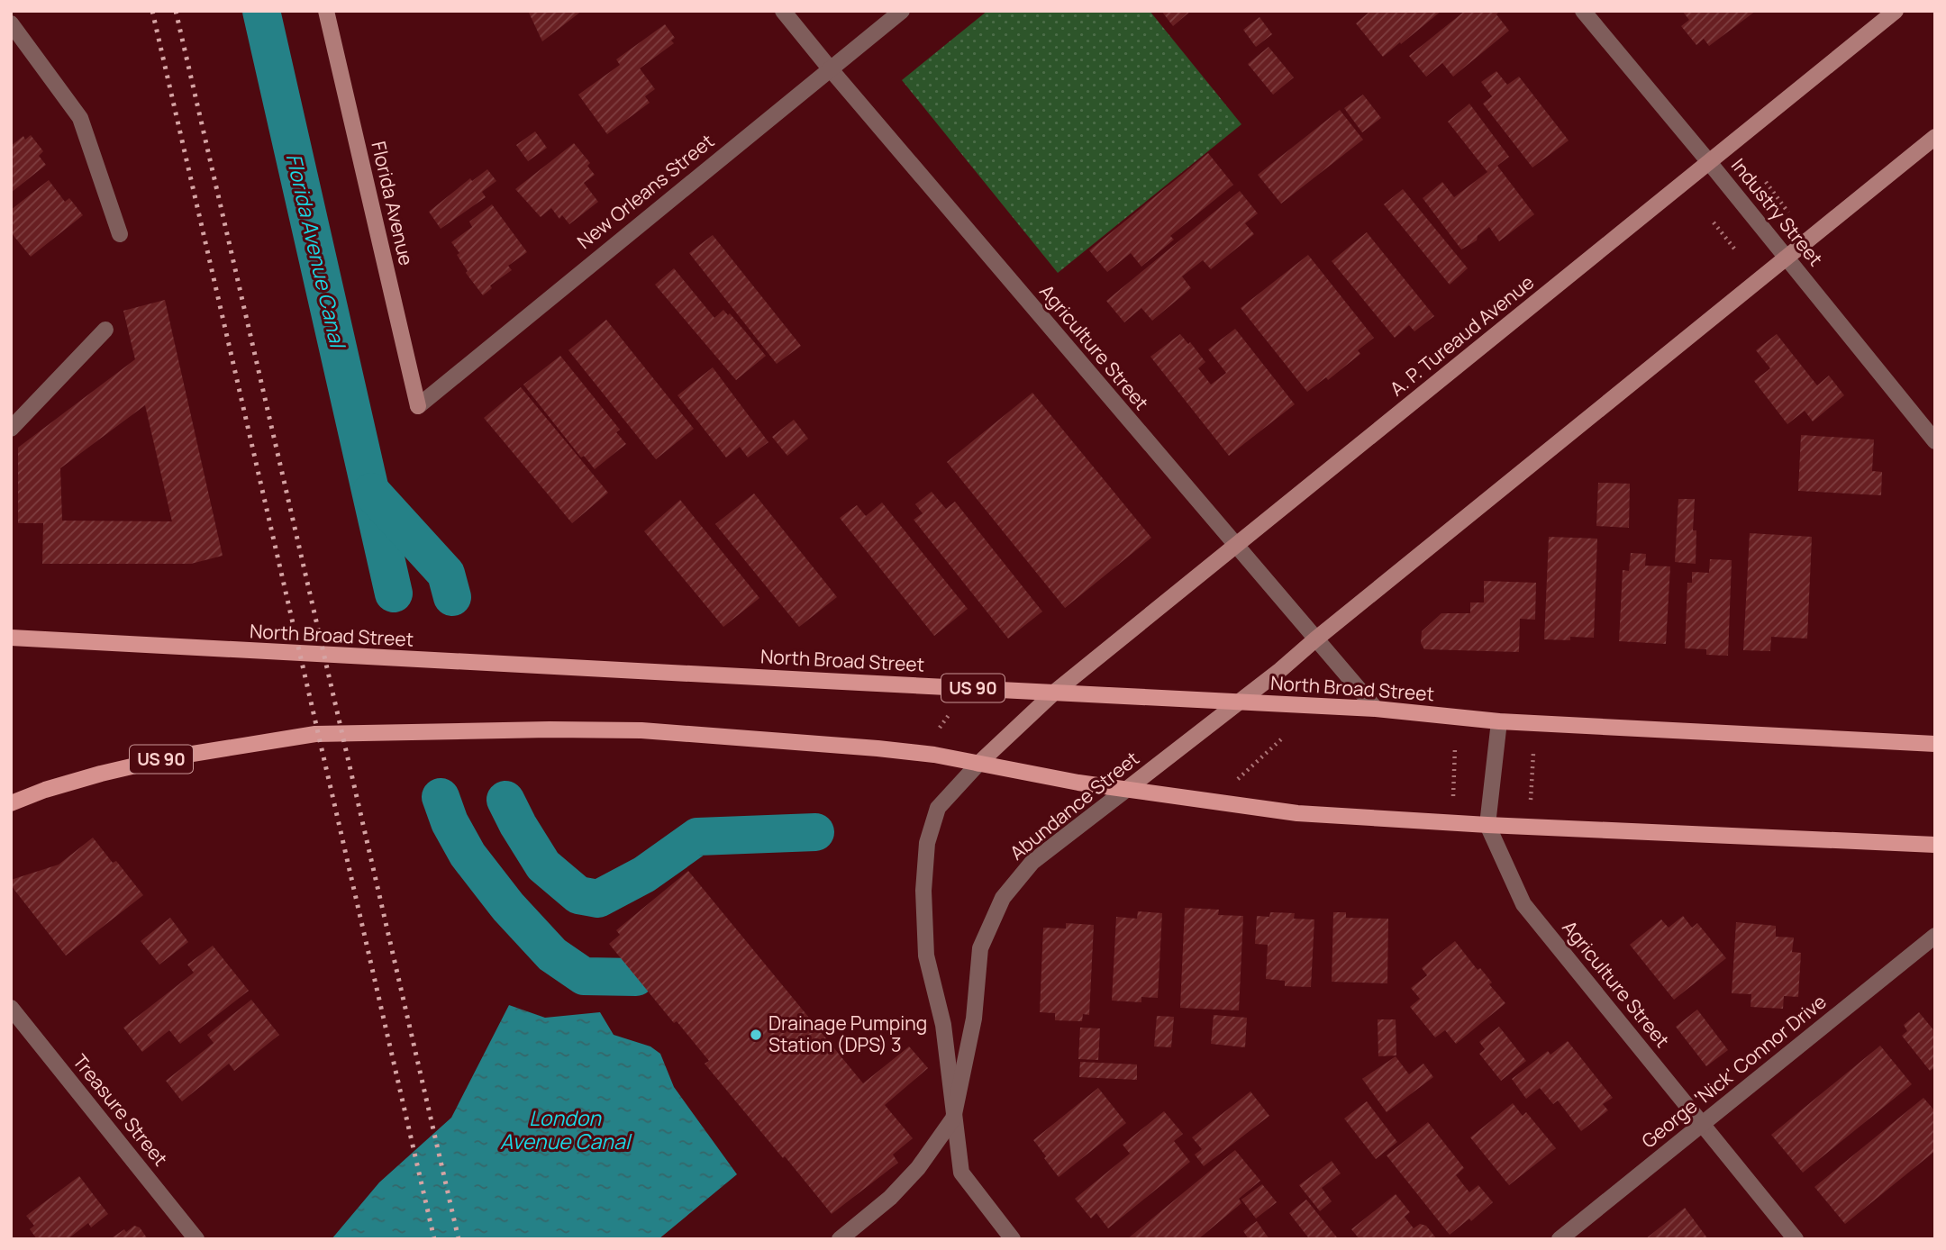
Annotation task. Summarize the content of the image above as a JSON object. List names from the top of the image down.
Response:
{
  "streets": {
    "main road": ["North Broad Street", "US 90"],
    "street": [
      "New Orleans Street",
      "Florida Avenue",
      "Industry Street",
      "A. P. Tureaud Avenue",
      "Agriculture Street",
      "Abundance Street",
      "George 'Nick' Connor Drive",
      "Treasure Street"
    ]
  },
  "crossings": [
    ["New Orleans Street", "Florida Avenue"],
    ["New Orleans Street", "Agriculture Street"],
    ["Industry Street", "A. P. Tureaud Avenue"],
    ["A. P. Tureaud Avenue", "Agriculture Street"],
    ["A. P. Tureaud Avenue", "North Broad Street"],
    ["A. P. Tureaud Avenue", "Abundance Street"],
    ["Agriculture Street", "North Broad Street"],
    ["Agriculture Street", "US 90"],
    ["Agriculture Street", "George 'Nick' Connor Drive"],
    ["North Broad Street", "Abundance Street"],
    ["US 90", "Abundance Street"]
  ],
  "water": ["Florida Avenue Canal", "London Avenue Canal"],
  "places": ["Drainage Pumping Station (DPS) 3"]
}
